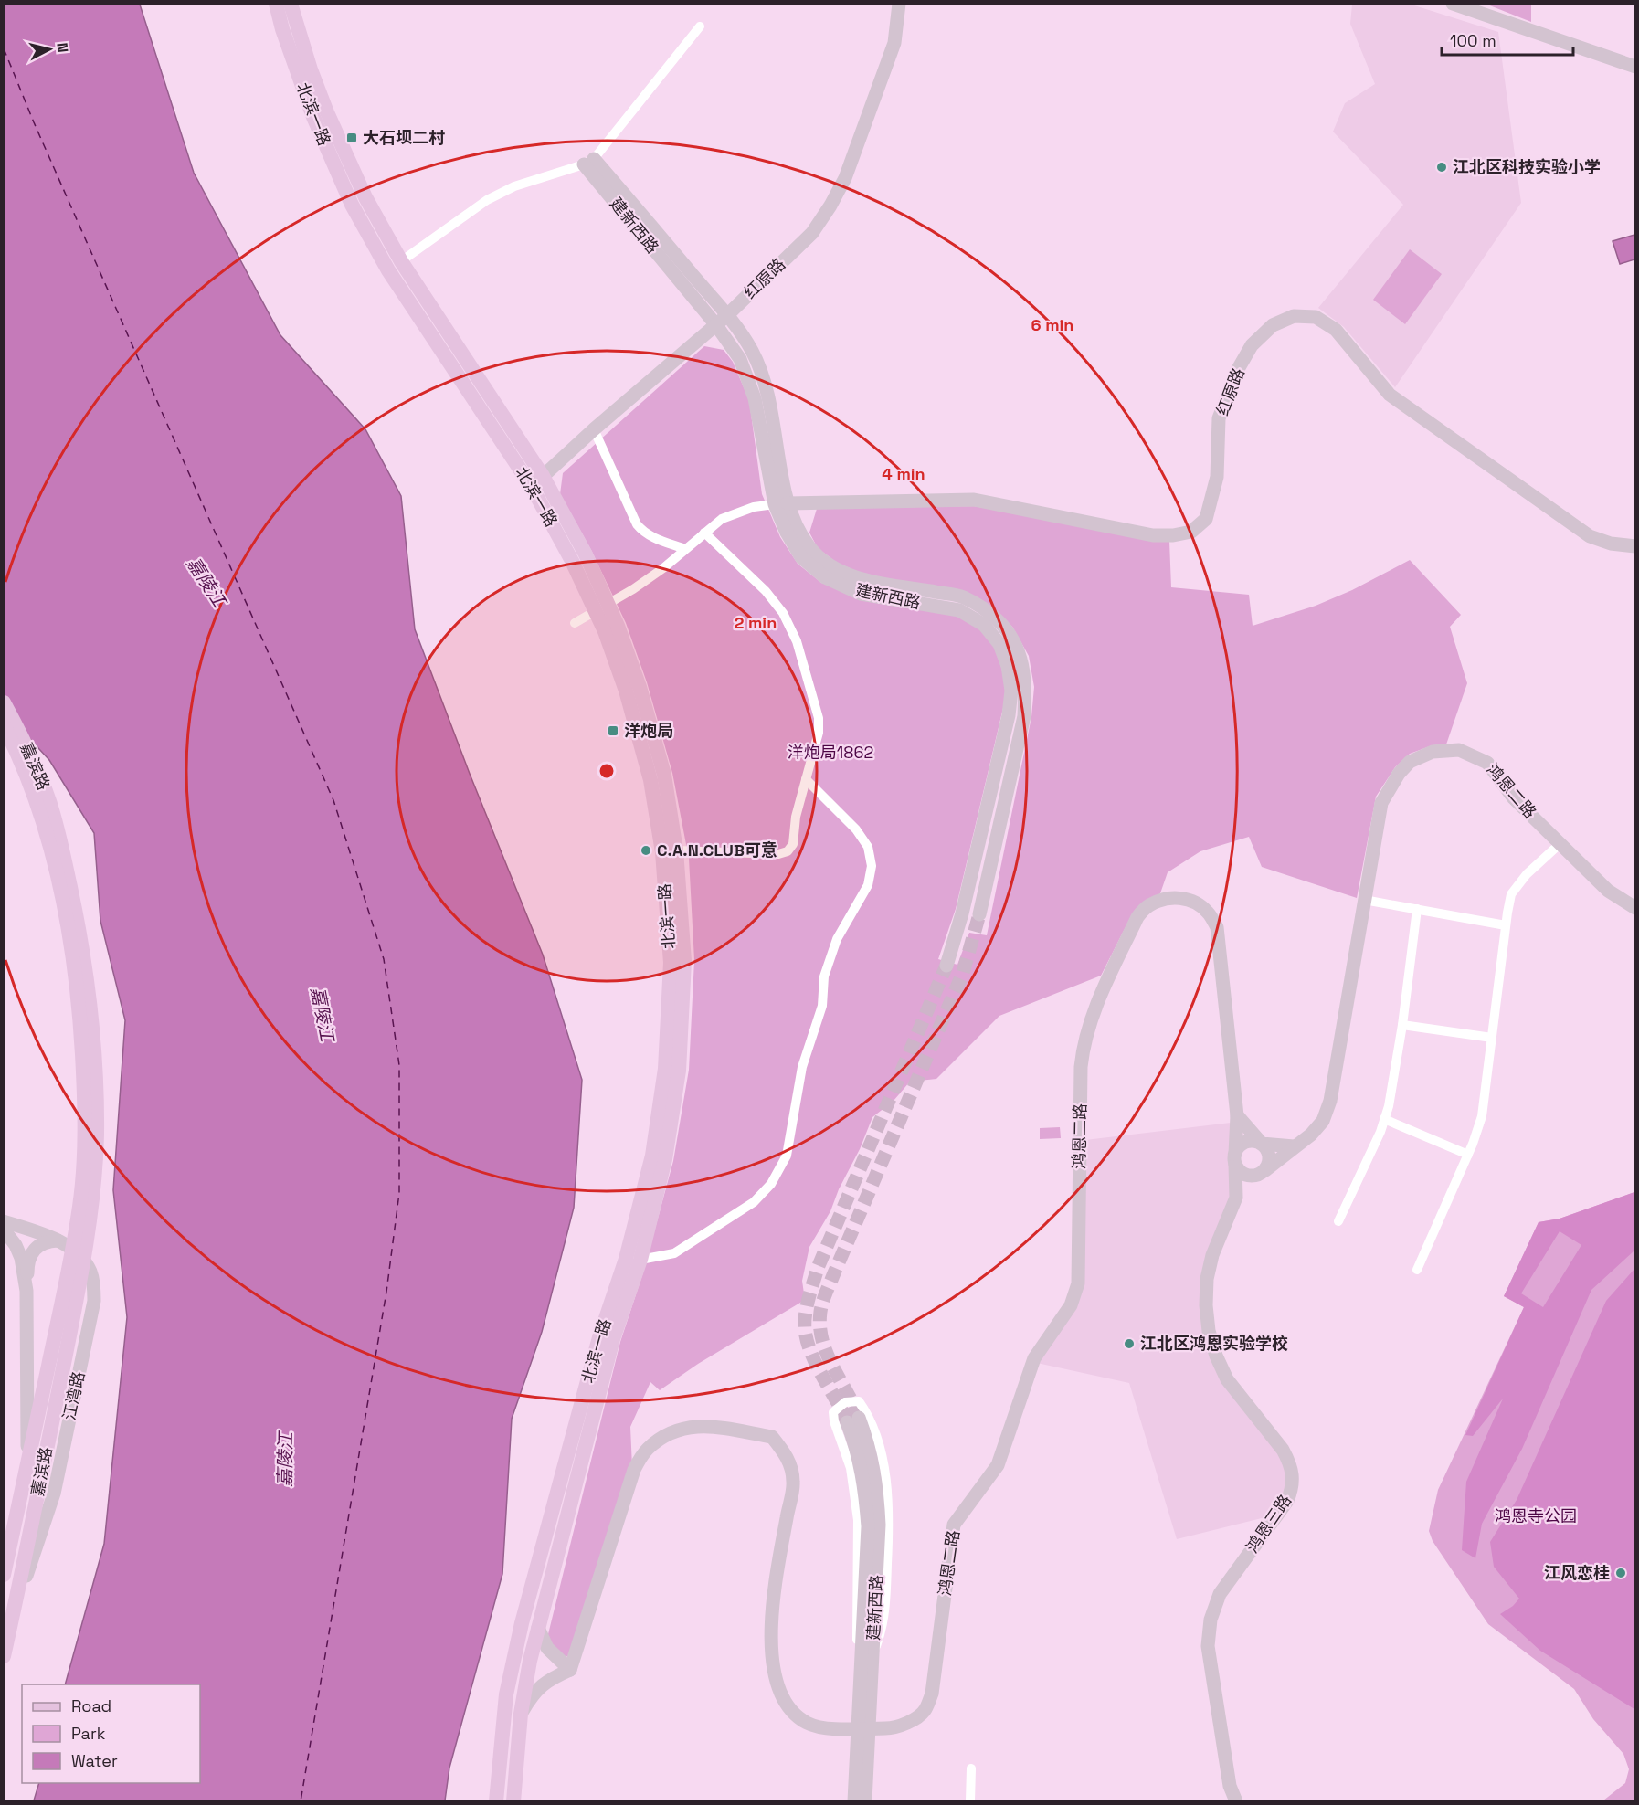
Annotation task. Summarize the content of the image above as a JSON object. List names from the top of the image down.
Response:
{
  "streets": {
    "main road": ["北滨一路", "嘉滨路"],
    "street": [
      "建新西路",
      "红原路",
      "鸿恩二路",
      "江湾路",
      "鸿恩三路"
    ]
  },
  "crossings": [
    ["北滨一路", "红原路"],
    ["建新西路", "红原路"],
    ["建新西路", "鸿恩二路"],
    ["嘉滨路", "江湾路"],
    ["鸿恩二路", "鸿恩三路"]
  ],
  "water": ["嘉陵江"],
  "parks": ["洋炮局1862", "鸿恩寺公园"],
  "places": {
    "transit": ["大石坝二村", "洋炮局"],
    "other": [
      "江北区科技实验小学",
      "C.A.N.CLUB可意",
      "江北区鸿恩实验学校",
      "江风恋桂"
    ]
  },
  "legend": ["Road", "Park", "Water"],
  "scale_bar": "100 m",
  "north": "right",
  "rings": ["6 min", "4 min", "2 min"]
}
